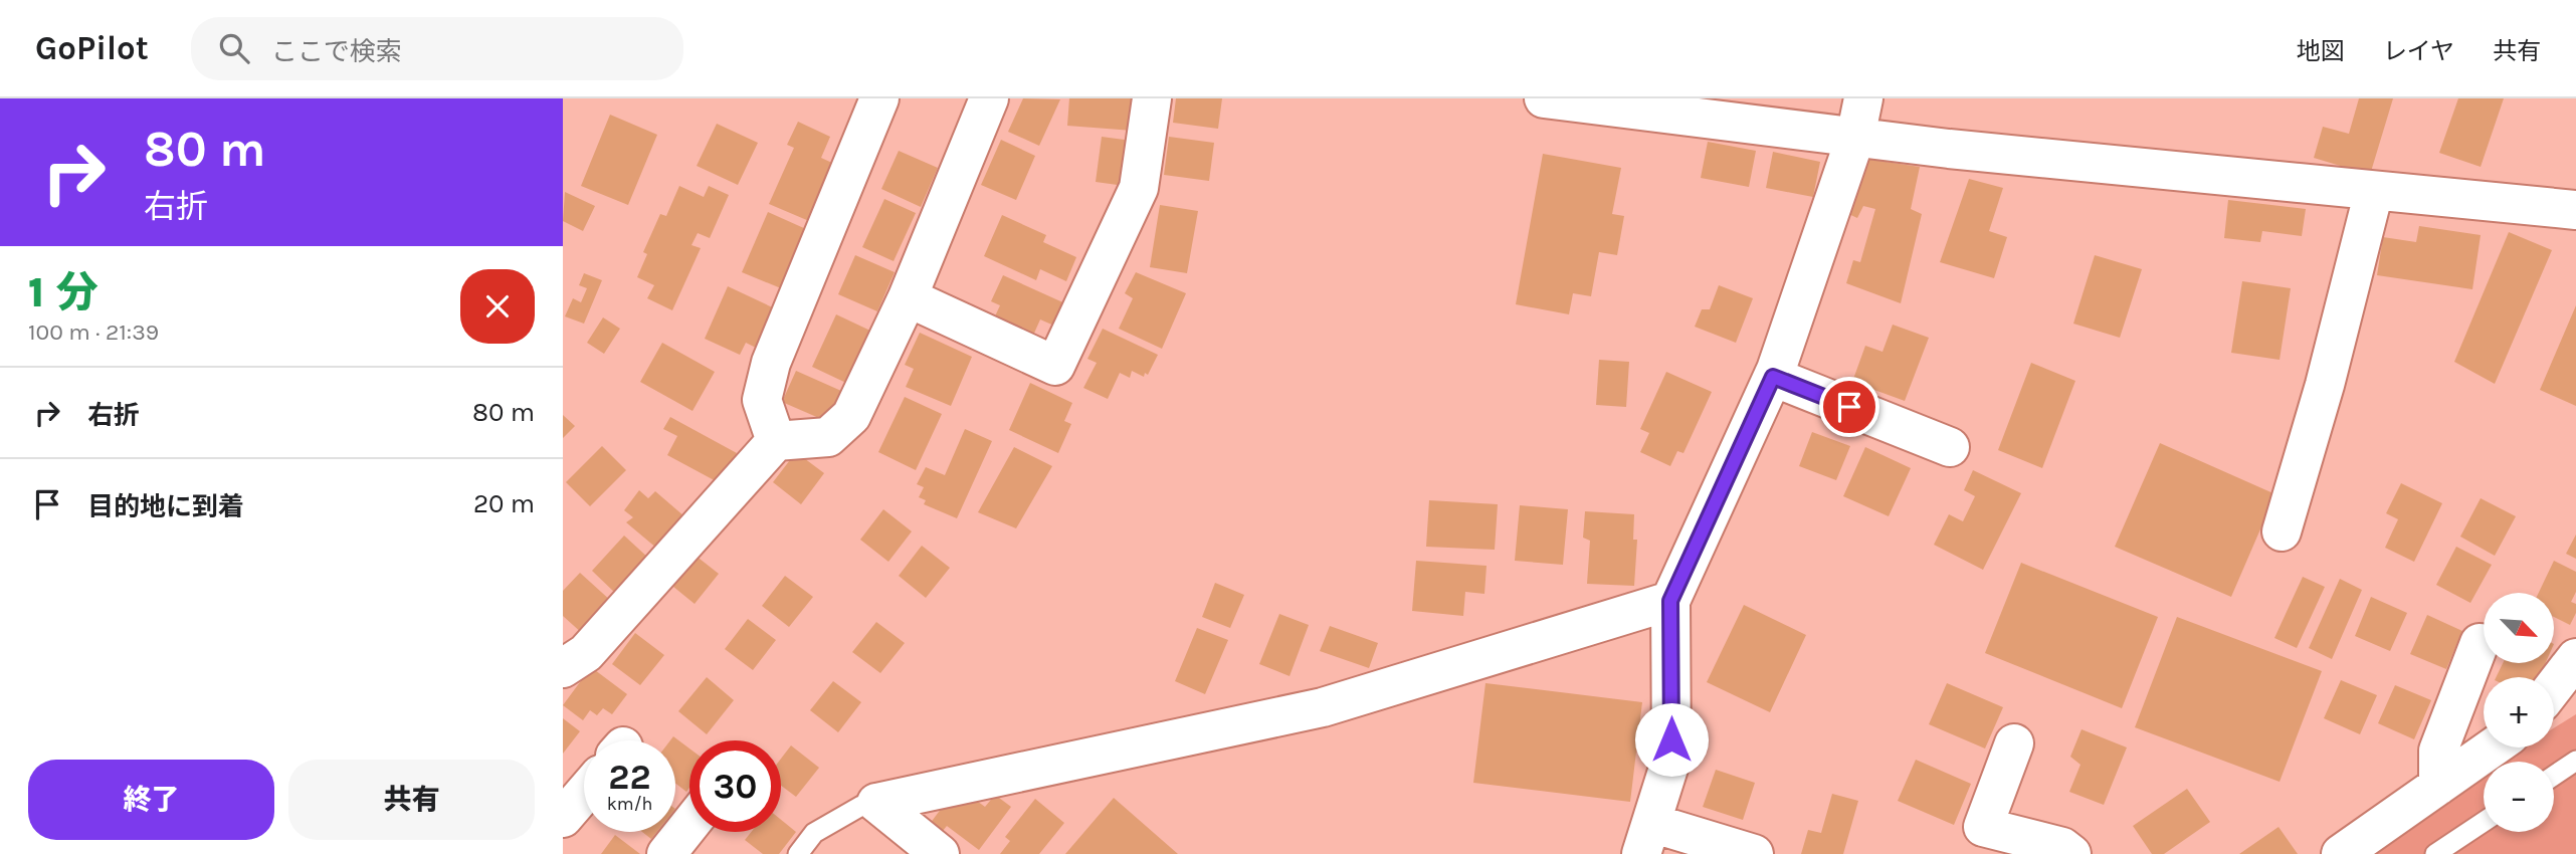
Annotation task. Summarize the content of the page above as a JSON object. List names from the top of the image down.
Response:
{
  "north": "bottom right",
  "page": {
    "header": "GoPilot",
    "search": "ここで検索",
    "nav": ["地図", "レイヤ", "共有"],
    "turn": ["80 m", "右折"],
    "heading": ["1 分", "100 m · 21:39"],
    "list": [
      {
        "name": "右折",
        "value": "80 m"
      },
      {
        "name": "目的地に到着",
        "value": "20 m"
      }
    ],
    "map_buttons": ["+", "−"],
    "speed": "22 km/h",
    "limit": "30",
    "buttons": ["終了", "共有"]
  }
}
